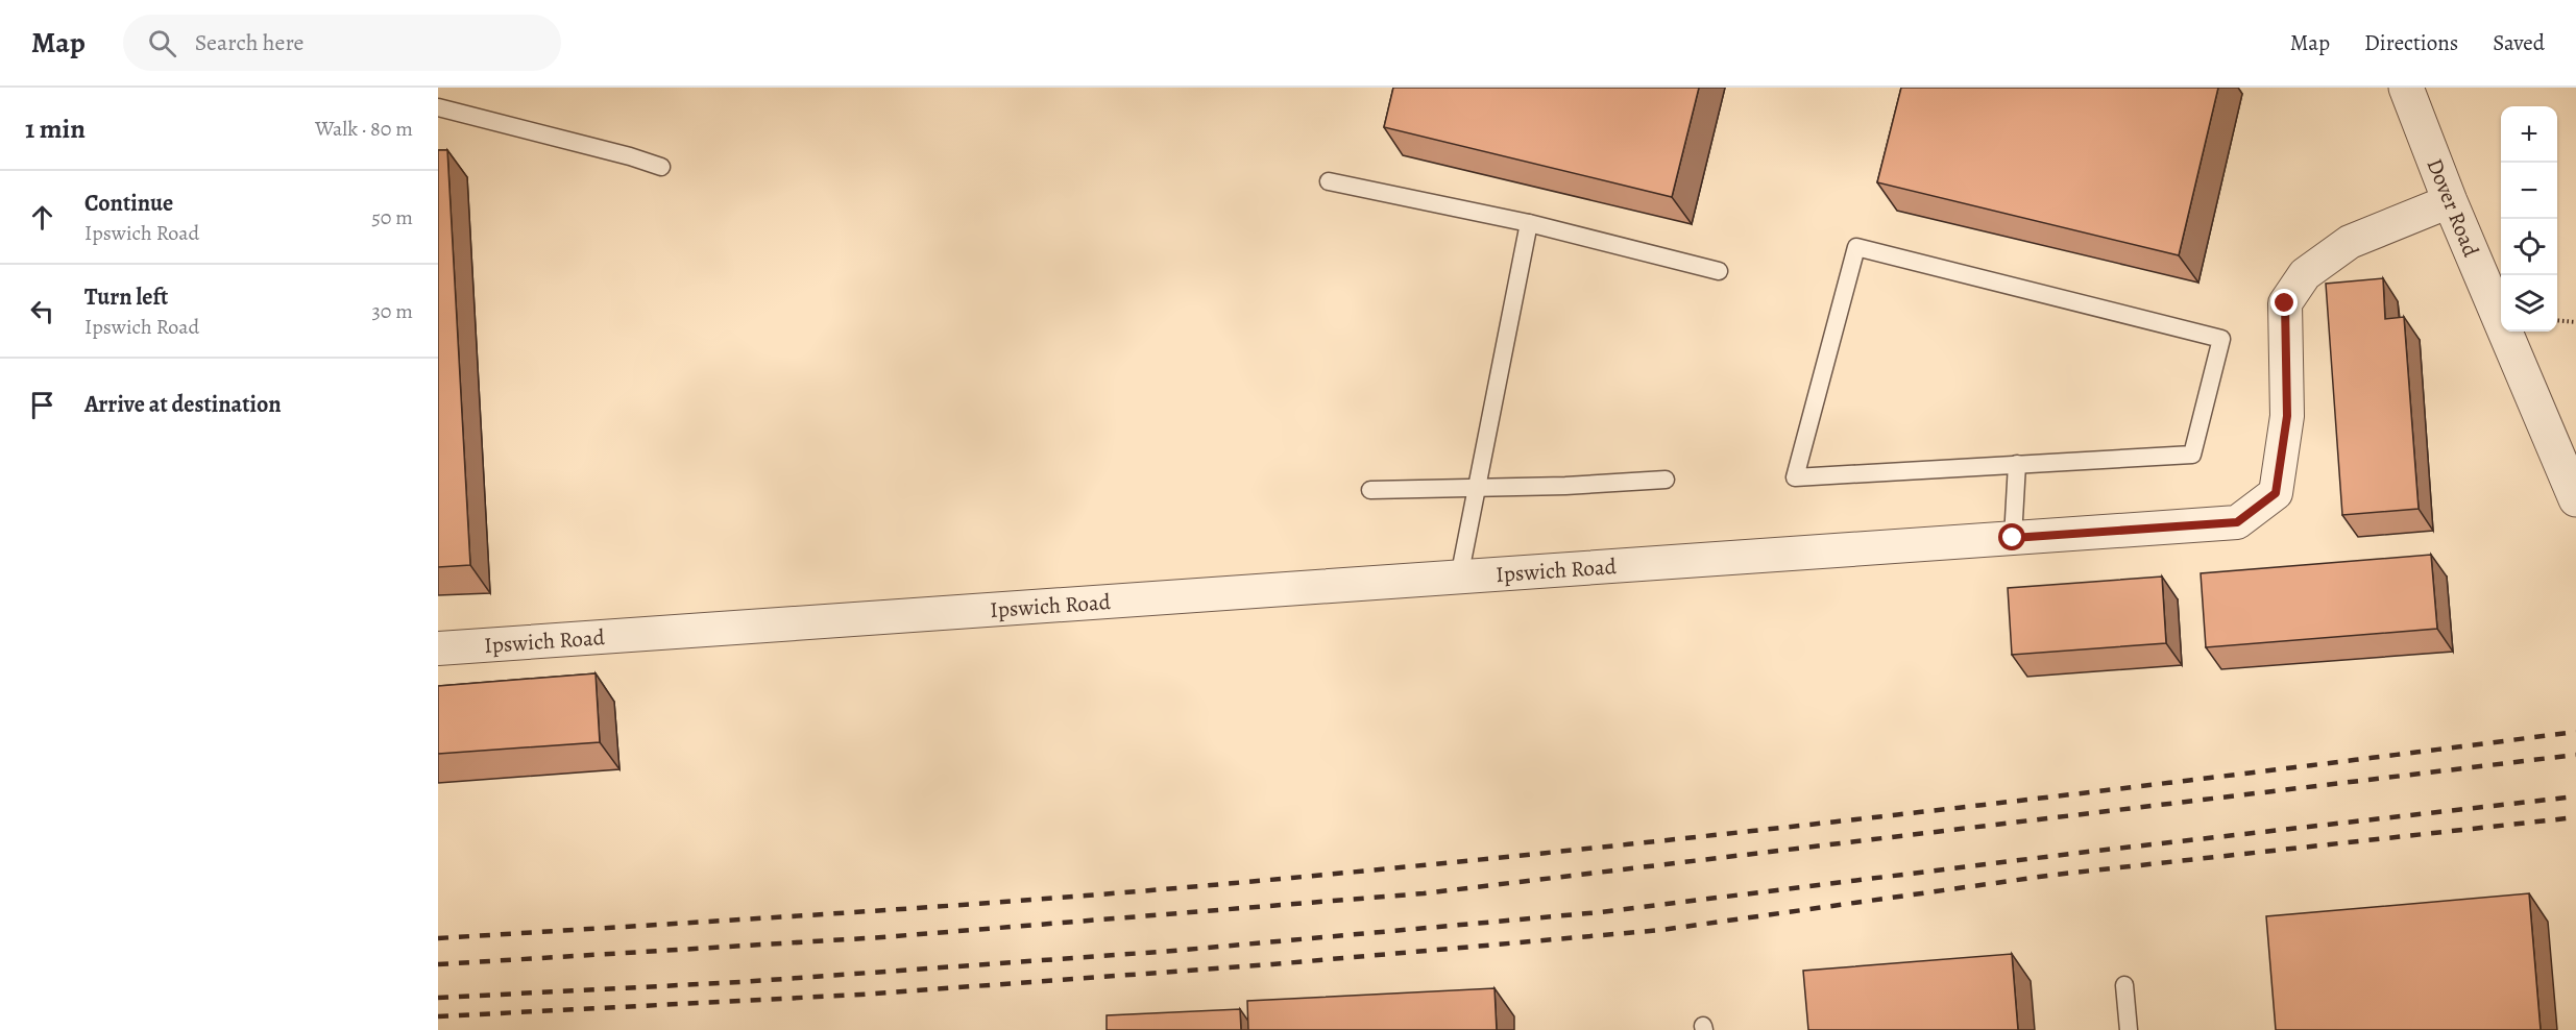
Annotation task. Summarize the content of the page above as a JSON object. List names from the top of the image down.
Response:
{
  "streets": {
    "street": ["Dover Road", "Ipswich Road"]
  },
  "crossings": [
    ["Dover Road", "Ipswich Road"]
  ],
  "page": {
    "header": "Map",
    "search": "Search here",
    "nav": ["Map", "Directions", "Saved"],
    "heading": ["1 min", "Walk · 80 m"],
    "map_buttons": ["+", "−"],
    "list": [
      ["Continue", "Ipswich Road", "50 m"],
      ["Turn left", "Ipswich Road", "30 m"],
      "Arrive at destination"
    ]
  }
}
